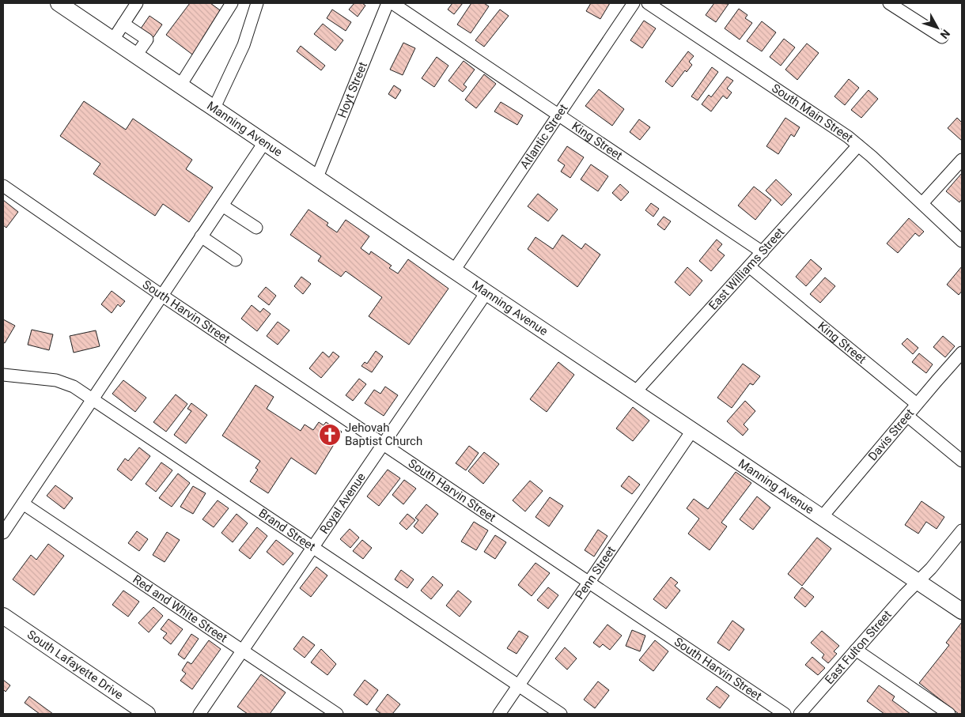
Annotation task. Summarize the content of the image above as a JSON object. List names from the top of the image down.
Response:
{
  "streets": {
    "main road": ["Manning Avenue", "South Lafayette Drive"],
    "street": [
      "Hoyt Street",
      "South Main Street",
      "Atlantic Street",
      "King Street",
      "East Williams Street",
      "South Harvin Street",
      "Davis Street",
      "Royal Avenue",
      "Brand Street",
      "Penn Street",
      "Red and White Street",
      "East Fulton Street"
    ]
  },
  "crossings": [
    ["Hoyt Street", "Manning Avenue"],
    ["South Main Street", "East Williams Street"],
    ["Manning Avenue", "Atlantic Street"],
    ["Manning Avenue", "East Williams Street"],
    ["Manning Avenue", "Davis Street"],
    ["Manning Avenue", "Royal Avenue"],
    ["Manning Avenue", "Penn Street"],
    ["Manning Avenue", "East Fulton Street"],
    ["Atlantic Street", "King Street"],
    ["King Street", "East Williams Street"],
    ["King Street", "Davis Street"],
    ["South Harvin Street", "Royal Avenue"],
    ["South Harvin Street", "Penn Street"],
    ["Royal Avenue", "Brand Street"],
    ["Royal Avenue", "Red and White Street"],
    ["Brand Street", "Penn Street"]
  ],
  "places": {
    "church": ["Jehovah Baptist Church"]
  },
  "north": "bottom right"
}
